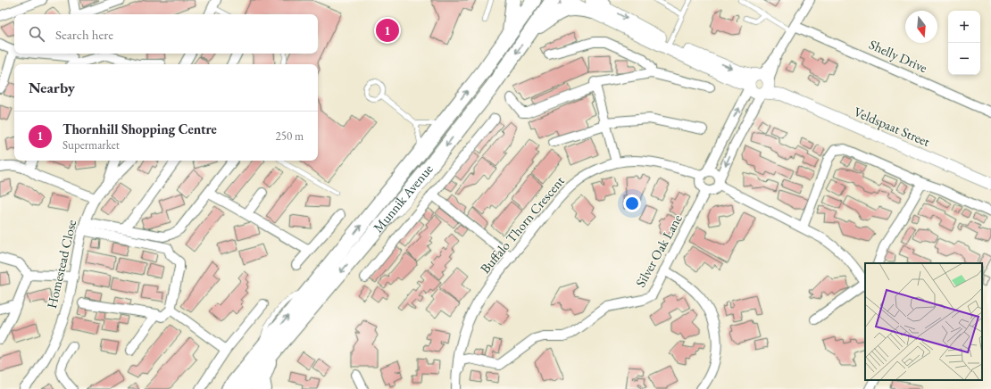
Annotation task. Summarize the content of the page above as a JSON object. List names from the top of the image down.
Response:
{
  "streets": {
    "main road": ["Munnik Avenue"],
    "street": [
      "Shelly Drive",
      "Veldspaat Street",
      "Buffalo Thorn Crescent",
      "Silver Oak Lane",
      "Homestead Close"
    ]
  },
  "crossings": [
    ["Buffalo Thorn Crescent", "Silver Oak Lane"]
  ],
  "north": "bottom",
  "page": {
    "map_buttons": ["+", "−"],
    "search": "Search here",
    "pins": "1",
    "heading": "Nearby",
    "list": [
      {
        "mark": "1",
        "name": "Thornhill Shopping Centre",
        "note": "Supermarket",
        "value": "250 m"
      }
    ]
  }
}
